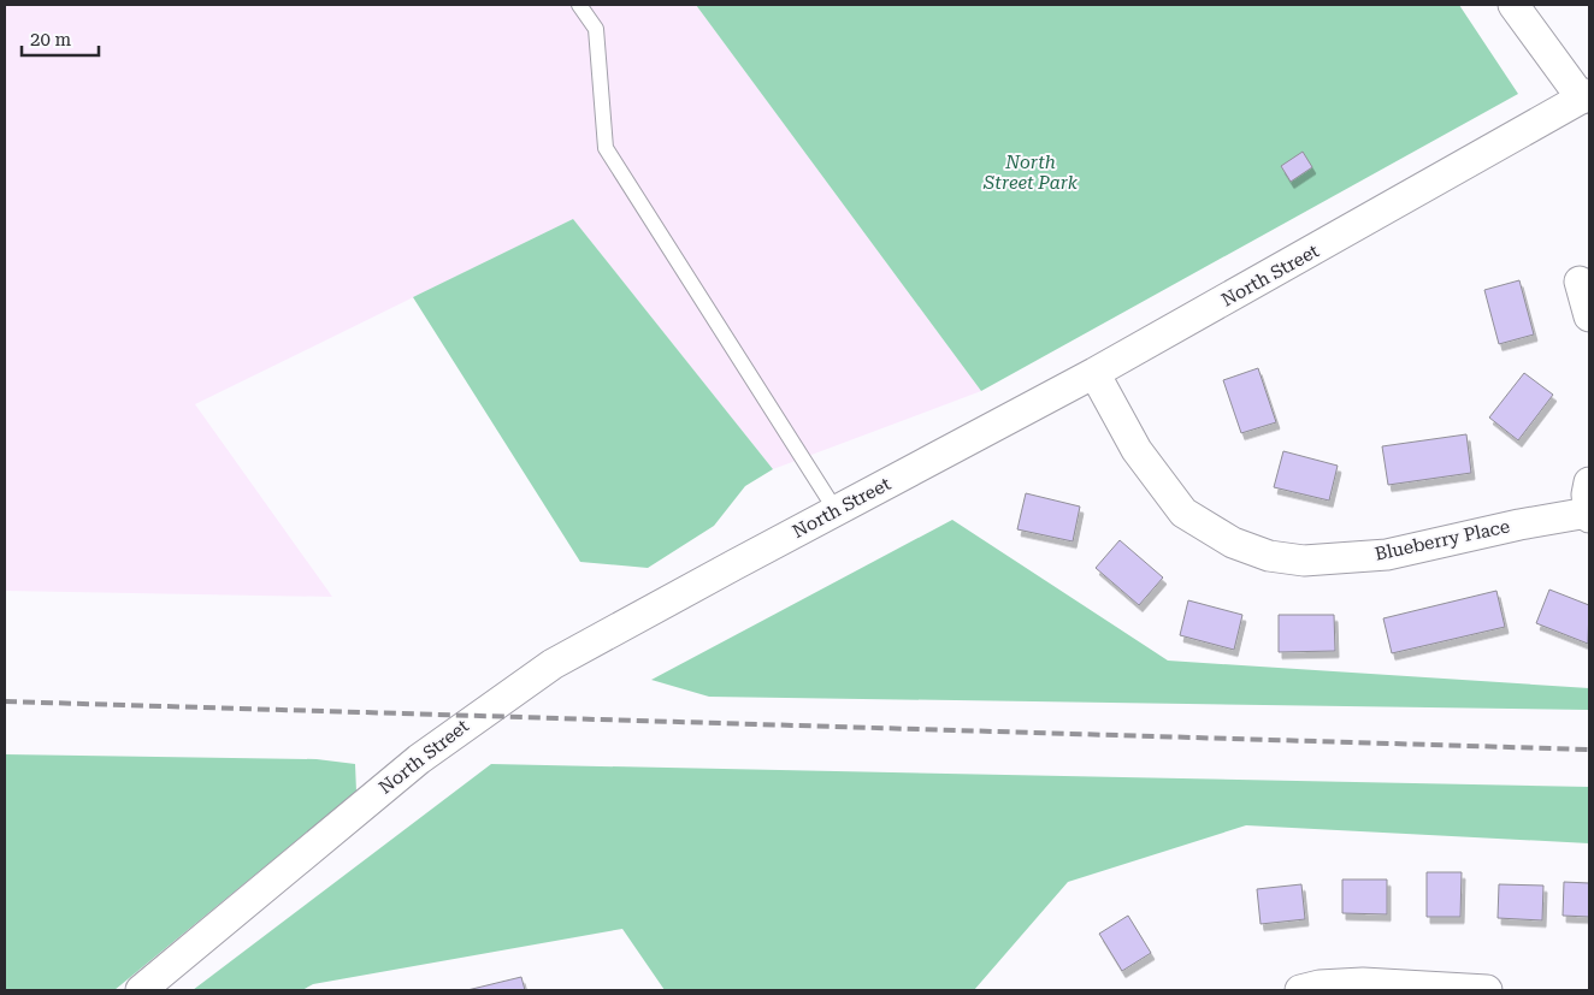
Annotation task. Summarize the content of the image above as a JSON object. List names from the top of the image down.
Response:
{
  "streets": {
    "street": ["North Street", "Blueberry Place"]
  },
  "crossings": [
    ["North Street", "Blueberry Place"]
  ],
  "parks": ["North Street Park"],
  "scale_bar": "20 m"
}
